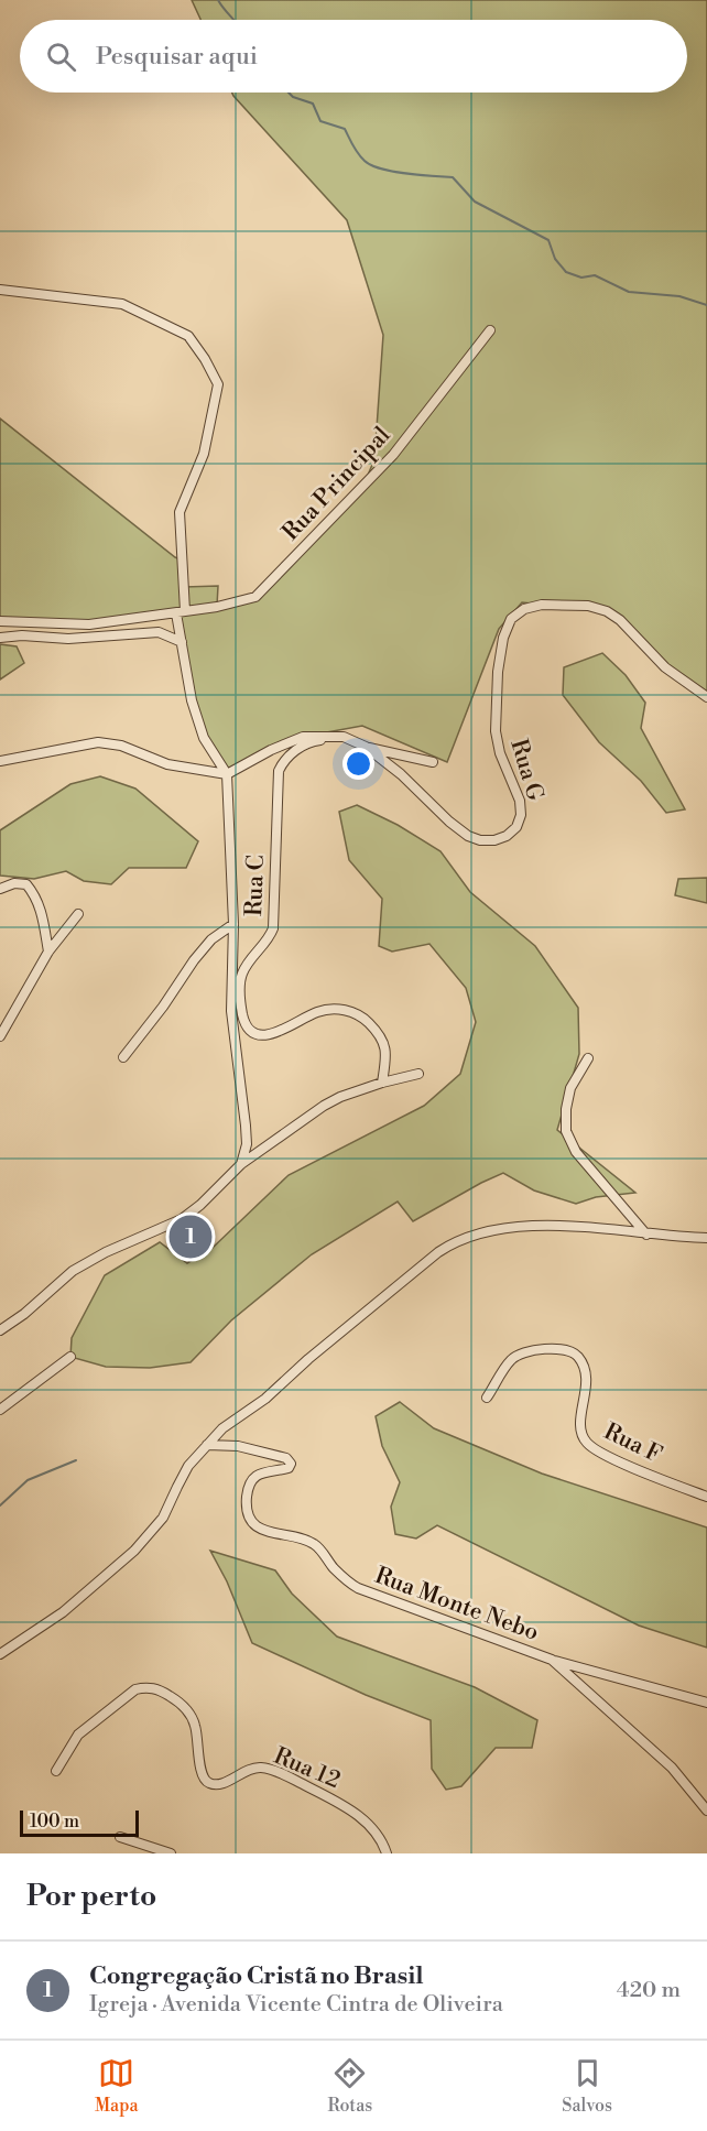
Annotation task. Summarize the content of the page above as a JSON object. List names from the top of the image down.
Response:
{
  "streets": {
    "street": [
      "Rua Principal",
      "Rua G",
      "Rua C",
      "Rua F",
      "Rua Monte Nebo",
      "Rua 12"
    ]
  },
  "crossings": [
    ["Rua G", "Rua C"]
  ],
  "scale_bar": "100 m",
  "page": {
    "search": "Pesquisar aqui",
    "pins": "1",
    "scale": "100 m",
    "heading": "Por perto",
    "list": [
      {
        "mark": "1",
        "name": "Congregação Cristã no Brasil",
        "note": "Igreja · Avenida Vicente Cintra de Oliveira",
        "value": "420 m"
      }
    ],
    "nav": ["Mapa", "Rotas", "Salvos"]
  }
}
